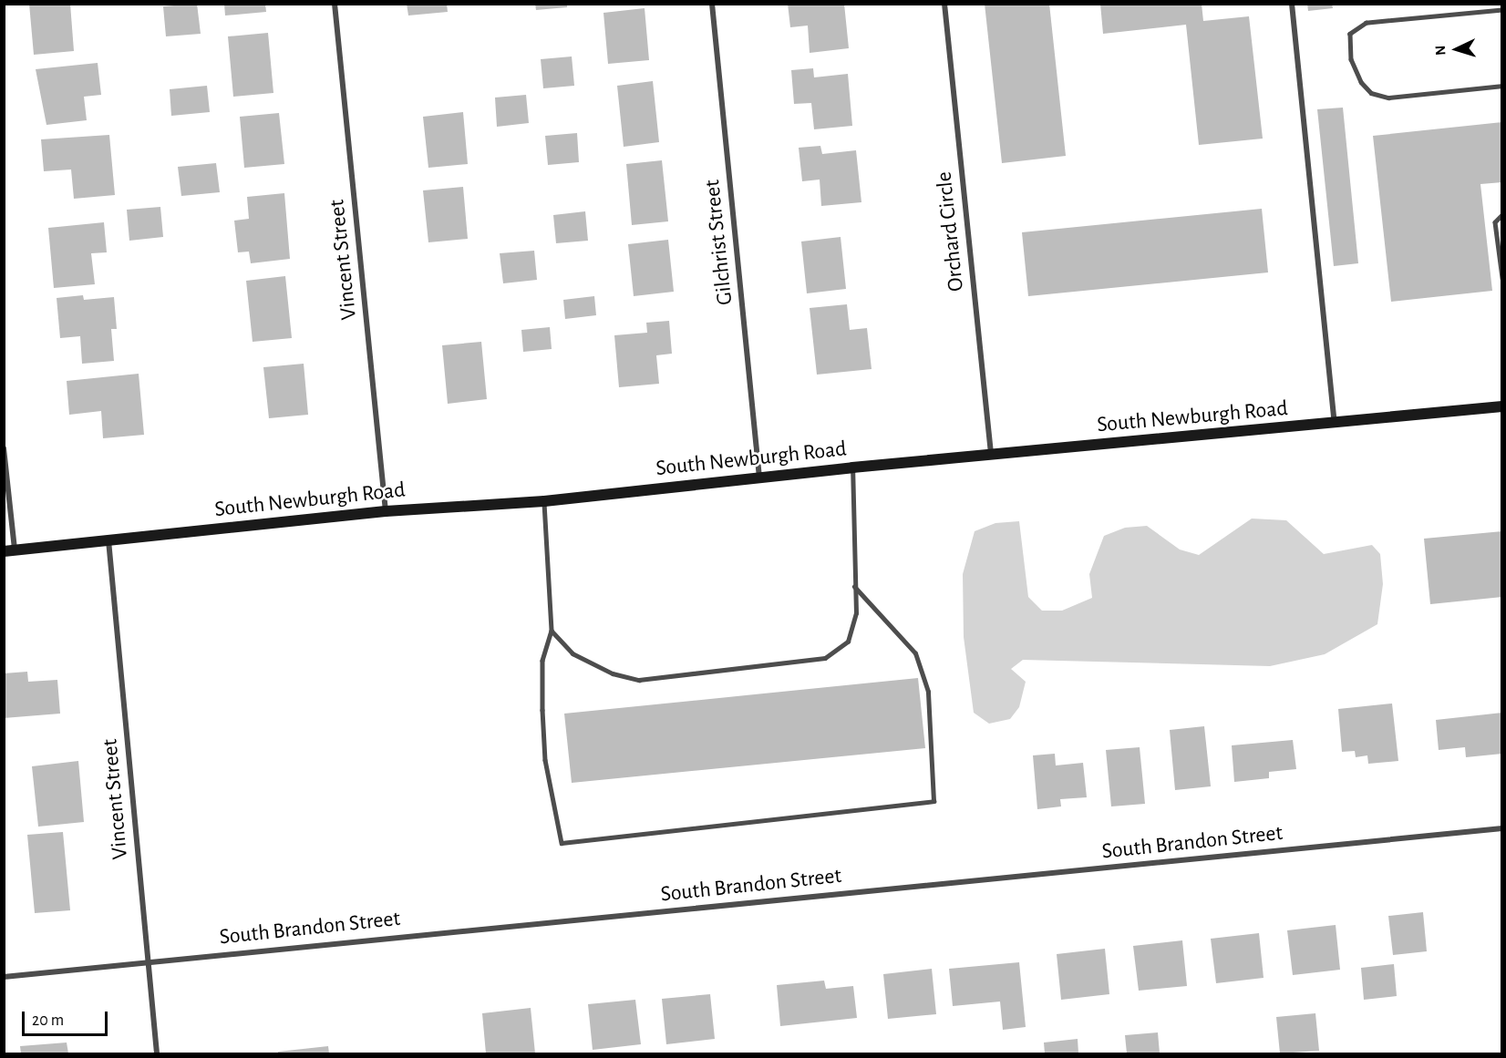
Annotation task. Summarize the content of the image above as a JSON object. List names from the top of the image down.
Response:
{
  "streets": {
    "main road": ["South Newburgh Road"],
    "street": [
      "Orchard Circle",
      "Gilchrist Street",
      "Vincent Street",
      "South Brandon Street"
    ]
  },
  "crossings": [
    ["Orchard Circle", "South Newburgh Road"],
    ["Gilchrist Street", "South Newburgh Road"],
    ["Vincent Street", "South Newburgh Road"],
    ["Vincent Street", "South Brandon Street"]
  ],
  "scale_bar": "20 m",
  "north": "left"
}
